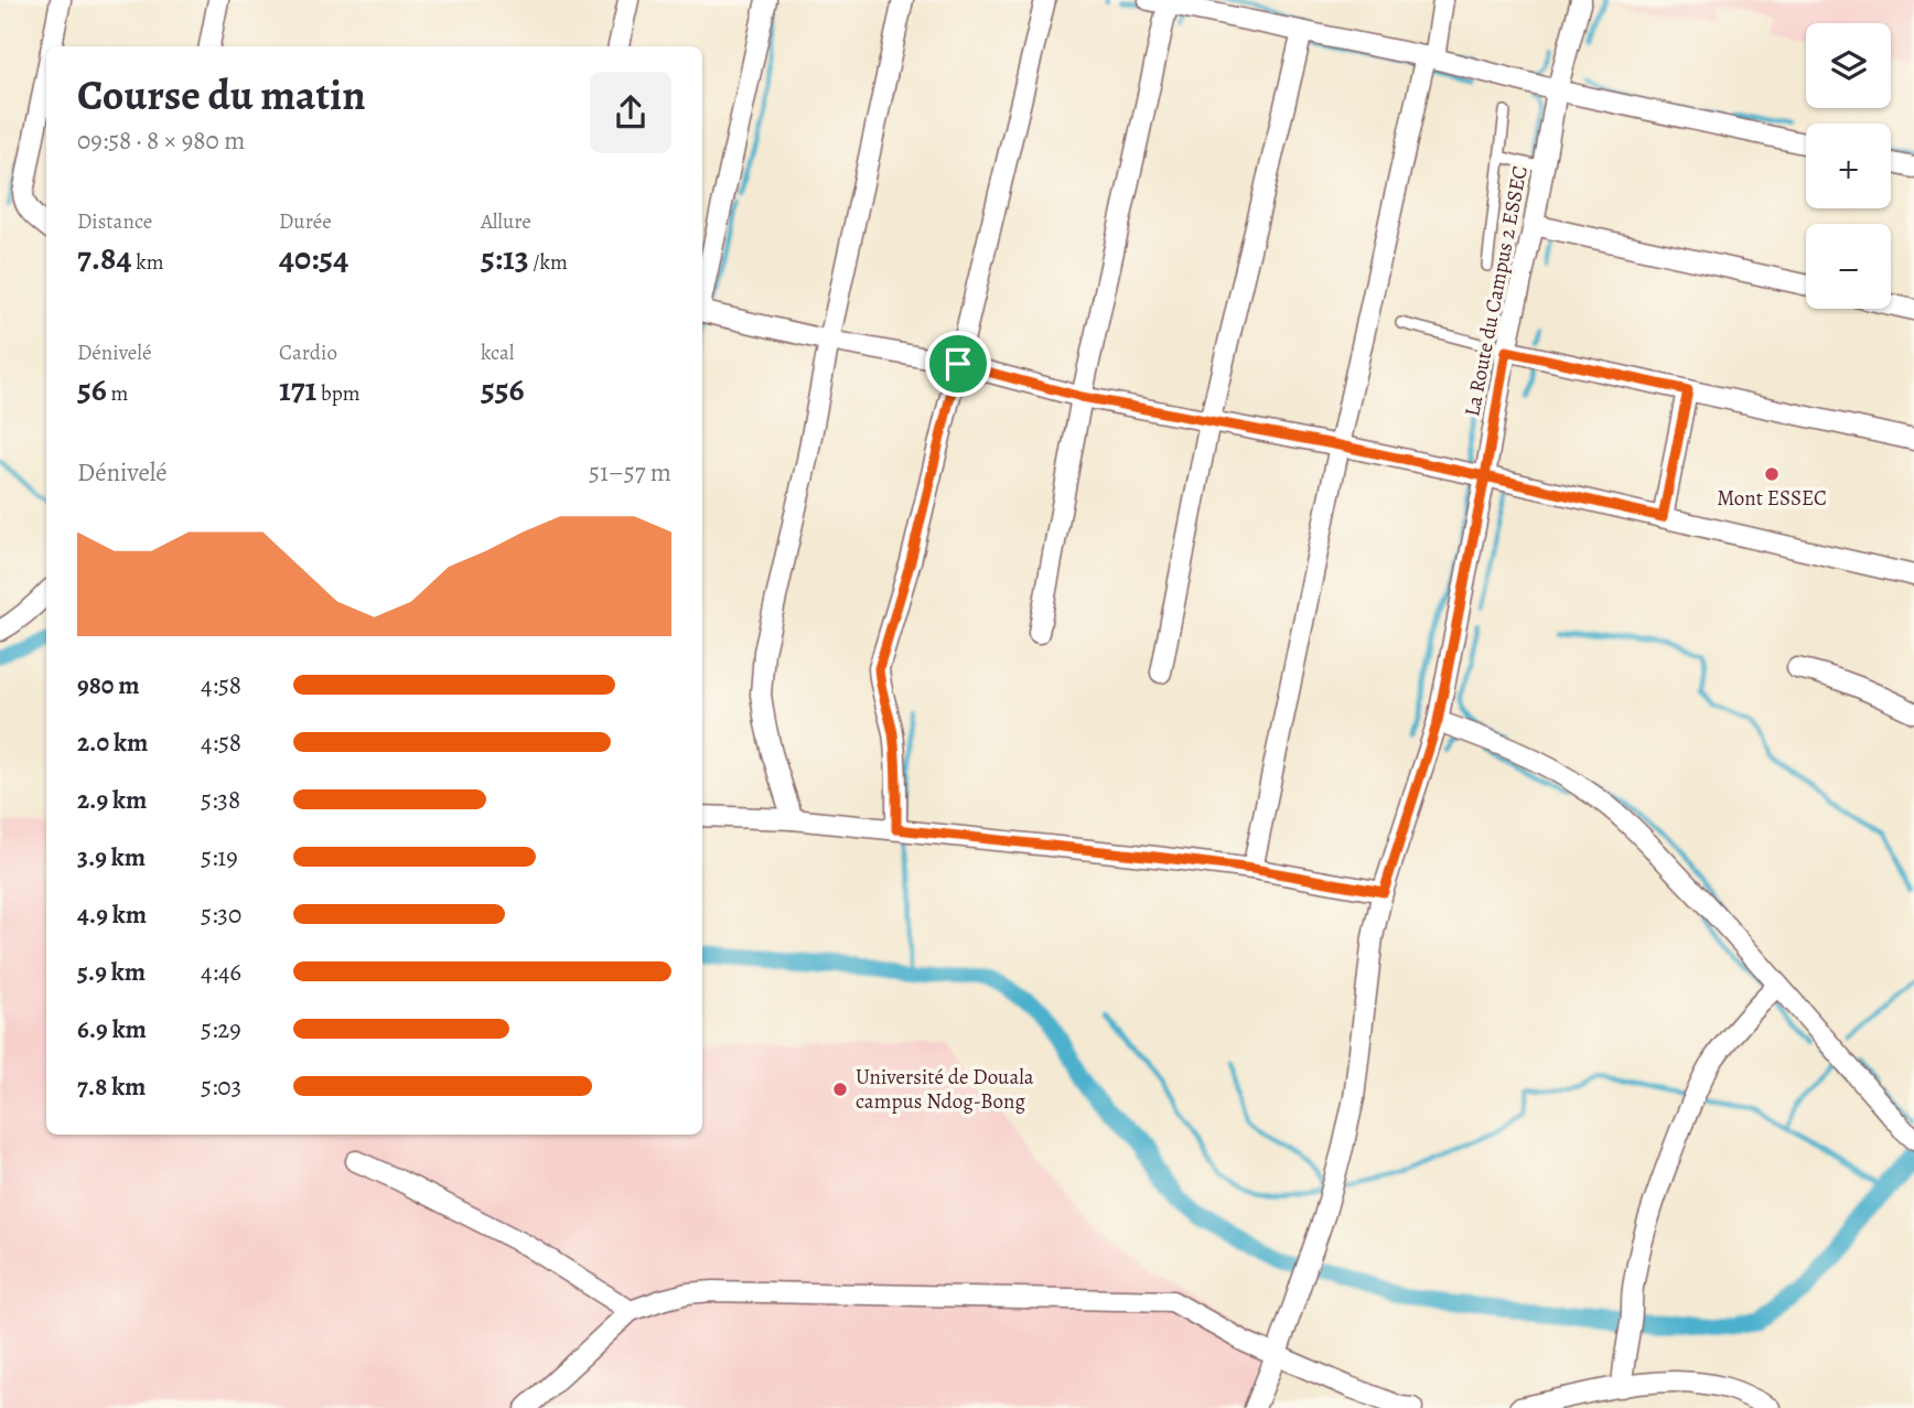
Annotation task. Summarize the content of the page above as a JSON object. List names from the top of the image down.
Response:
{
  "streets": {
    "street": ["La Route du Campus 2 ESSEC"]
  },
  "places": ["Mont ESSEC", "Université de Douala campus Ndog-Bong"],
  "page": {
    "map_buttons": ["+", "−"],
    "heading": ["Course du matin", "09:58 · 8 × 980 m"],
    "stats": [
      ["Distance", "7.84 km"],
      ["Durée", "40:54"],
      ["Allure", "5:13 /km"],
      ["Dénivelé", "56 m"],
      ["Cardio", "171 bpm"],
      ["kcal", "556"]
    ],
    "chart": ["Dénivelé", "51–57 m"],
    "list": [
      {
        "name": "980 m",
        "note": "4:58"
      },
      {
        "name": "2.0 km",
        "note": "4:58"
      },
      {
        "name": "2.9 km",
        "note": "5:38"
      },
      {
        "name": "3.9 km",
        "note": "5:19"
      },
      {
        "name": "4.9 km",
        "note": "5:30"
      },
      {
        "name": "5.9 km",
        "note": "4:46"
      },
      {
        "name": "6.9 km",
        "note": "5:29"
      },
      {
        "name": "7.8 km",
        "note": "5:03"
      }
    ]
  }
}
